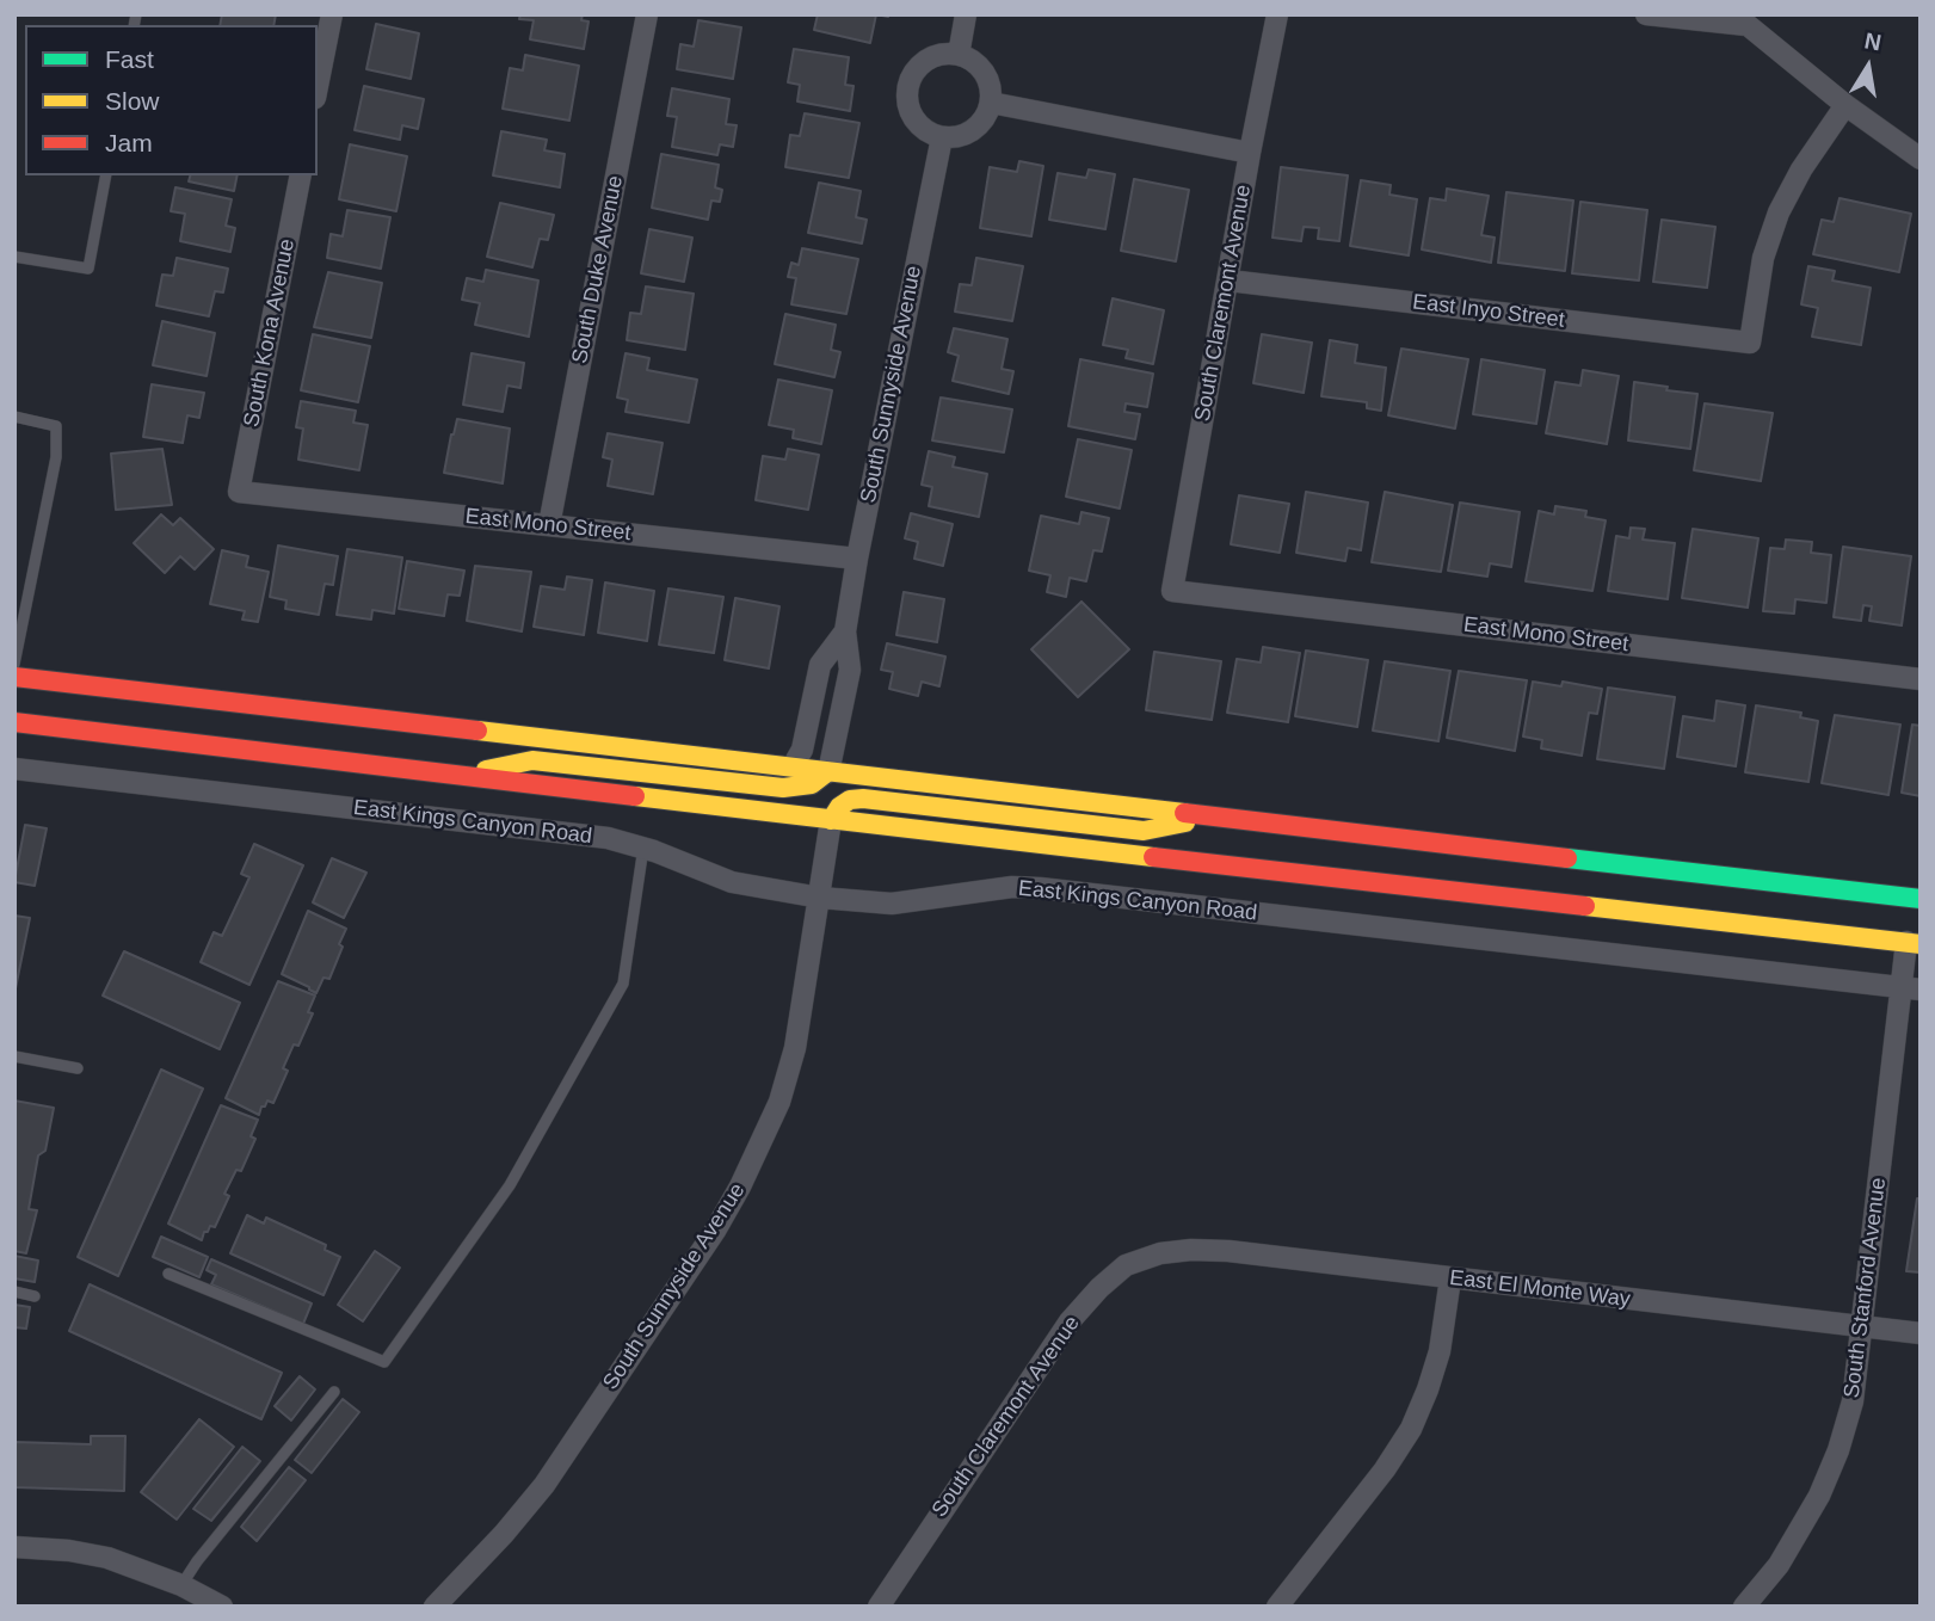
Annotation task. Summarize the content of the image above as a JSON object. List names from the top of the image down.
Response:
{
  "streets": {
    "street": [
      "South Duke Avenue",
      "South Claremont Avenue",
      "East Inyo Street",
      "South Kona Avenue",
      "South Sunnyside Avenue",
      "East Mono Street",
      "East Kings Canyon Road",
      "South Stanford Avenue",
      "East El Monte Way"
    ]
  },
  "crossings": [
    ["South Duke Avenue", "East Mono Street"],
    ["South Claremont Avenue", "East Inyo Street"],
    ["South Claremont Avenue", "East Mono Street"],
    ["South Claremont Avenue", "East El Monte Way"],
    ["South Kona Avenue", "East Mono Street"],
    ["South Sunnyside Avenue", "East Mono Street"],
    ["South Sunnyside Avenue", "East Kings Canyon Road"],
    ["East Kings Canyon Road", "South Stanford Avenue"],
    ["South Stanford Avenue", "East El Monte Way"]
  ],
  "legend": ["Fast", "Slow", "Jam"],
  "north": "top"
}
